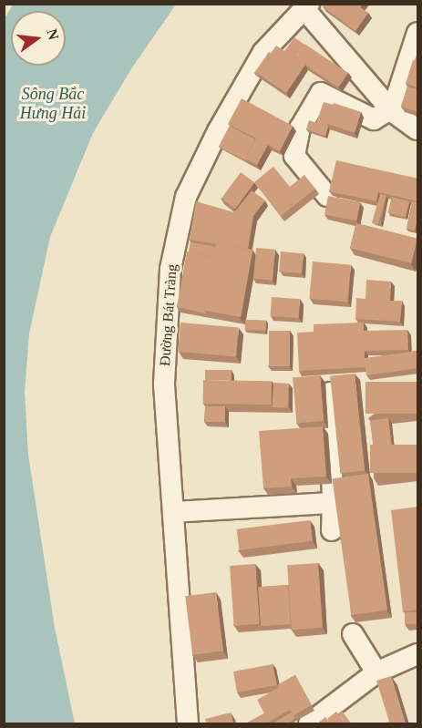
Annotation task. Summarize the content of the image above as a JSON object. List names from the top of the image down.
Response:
{
  "streets": {
    "street": ["Đường Bát Tràng"]
  },
  "water": ["Sông Bắc Hưng Hải"],
  "north": "right"
}
